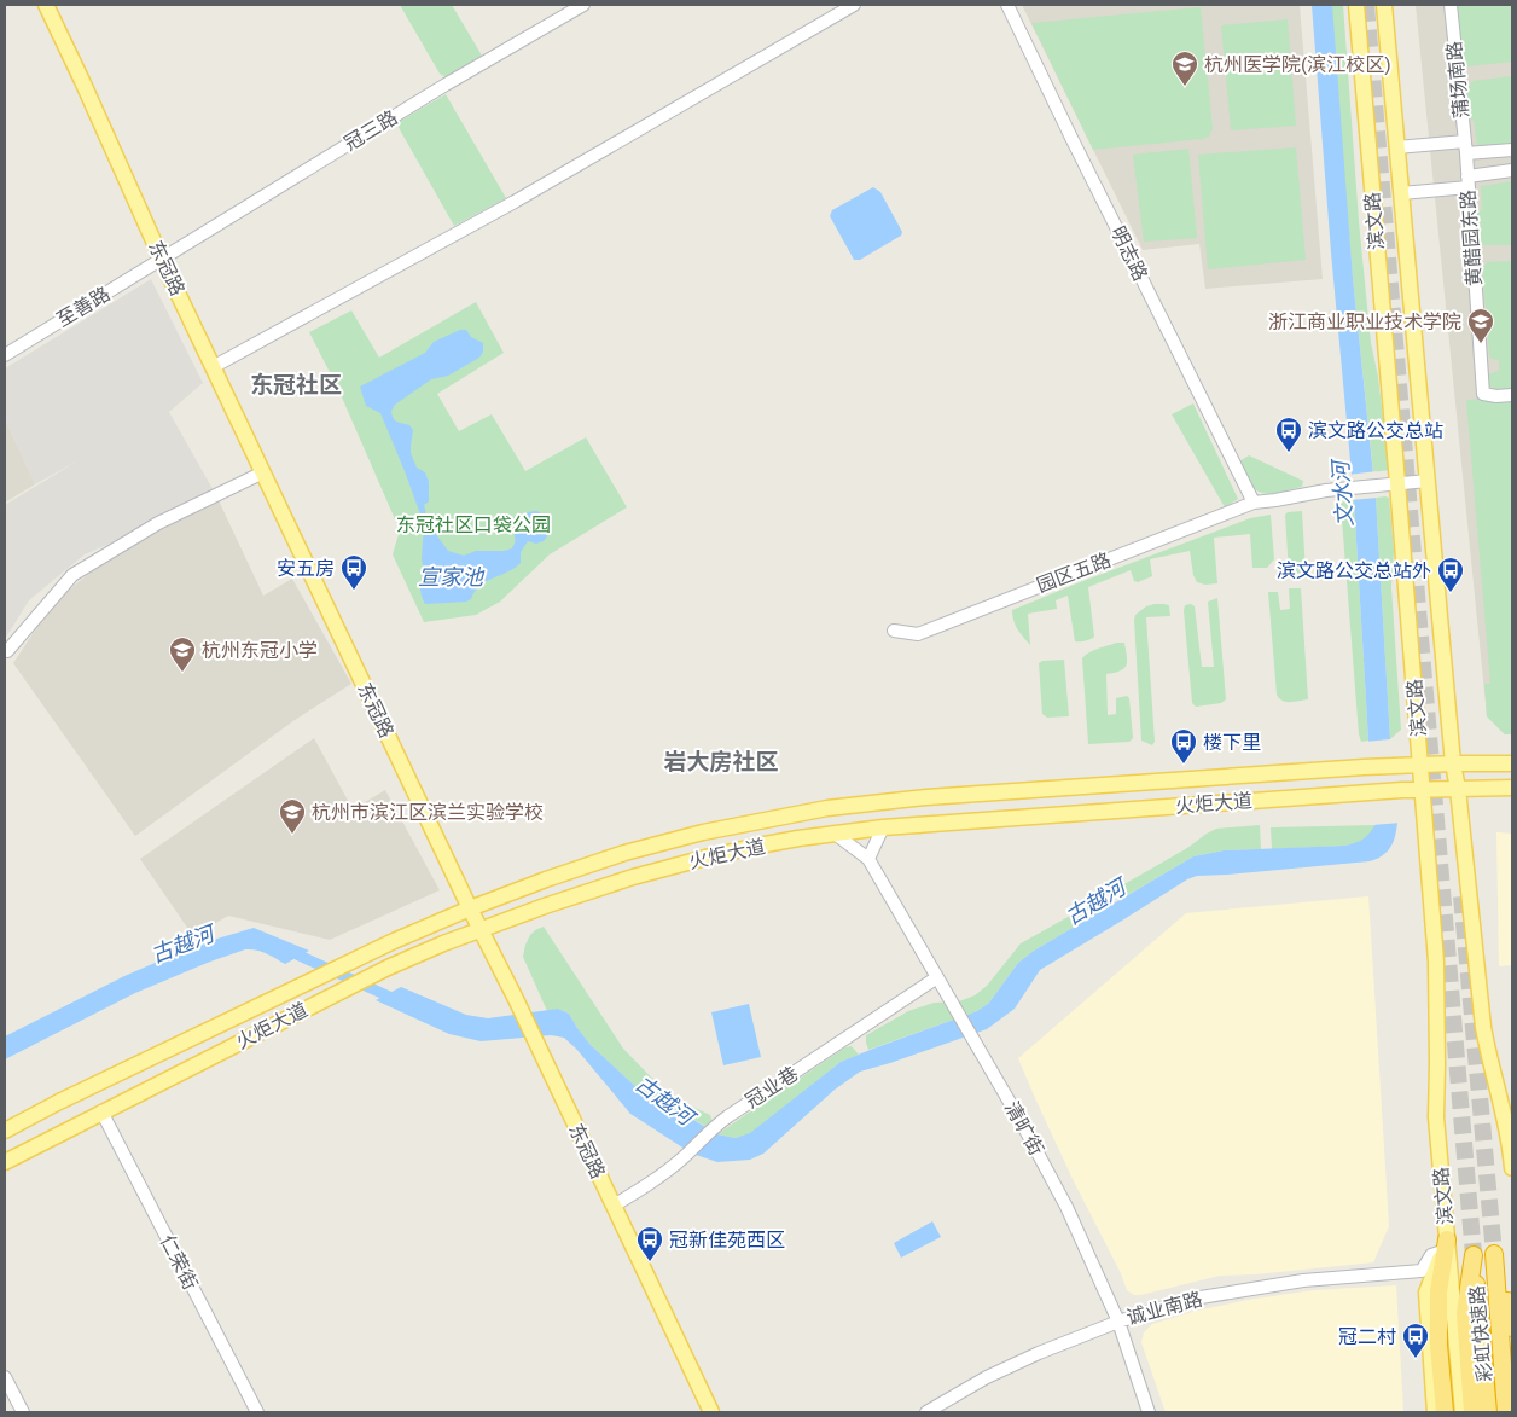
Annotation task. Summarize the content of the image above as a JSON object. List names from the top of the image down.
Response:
{
  "streets": {
    "highway": ["彩虹快速路"],
    "main road": ["滨文路", "东冠路", "火炬大道"],
    "street": [
      "蒲场南路",
      "冠三路",
      "黄醋园东路",
      "明志路",
      "至善路",
      "园区五路",
      "冠业巷",
      "清旷街",
      "仁荣街",
      "诚业南路"
    ]
  },
  "crossings": [
    ["蒲场南路", "黄醋园东路"],
    ["冠三路", "东冠路"],
    ["冠三路", "至善路"],
    ["滨文路", "园区五路"],
    ["滨文路", "火炬大道"],
    ["明志路", "园区五路"],
    ["东冠路", "至善路"],
    ["东冠路", "火炬大道"],
    ["东冠路", "冠业巷"],
    ["火炬大道", "清旷街"],
    ["火炬大道", "仁荣街"],
    ["冠业巷", "清旷街"],
    ["清旷街", "诚业南路"]
  ],
  "districts": ["东冠社区", "岩大房社区"],
  "water": ["文水河", "宣家池", "古越河"],
  "parks": ["东冠社区口袋公园"],
  "places": {
    "school or university": [
      "杭州医学院(滨江校区)",
      "浙江商业职业技术学院",
      "杭州东冠小学",
      "杭州市滨江区滨兰实验学校"
    ],
    "bus stop": [
      "滨文路公交总站",
      "安五房",
      "滨文路公交总站外",
      "楼下里",
      "冠新佳苑西区",
      "冠二村"
    ]
  }
}
